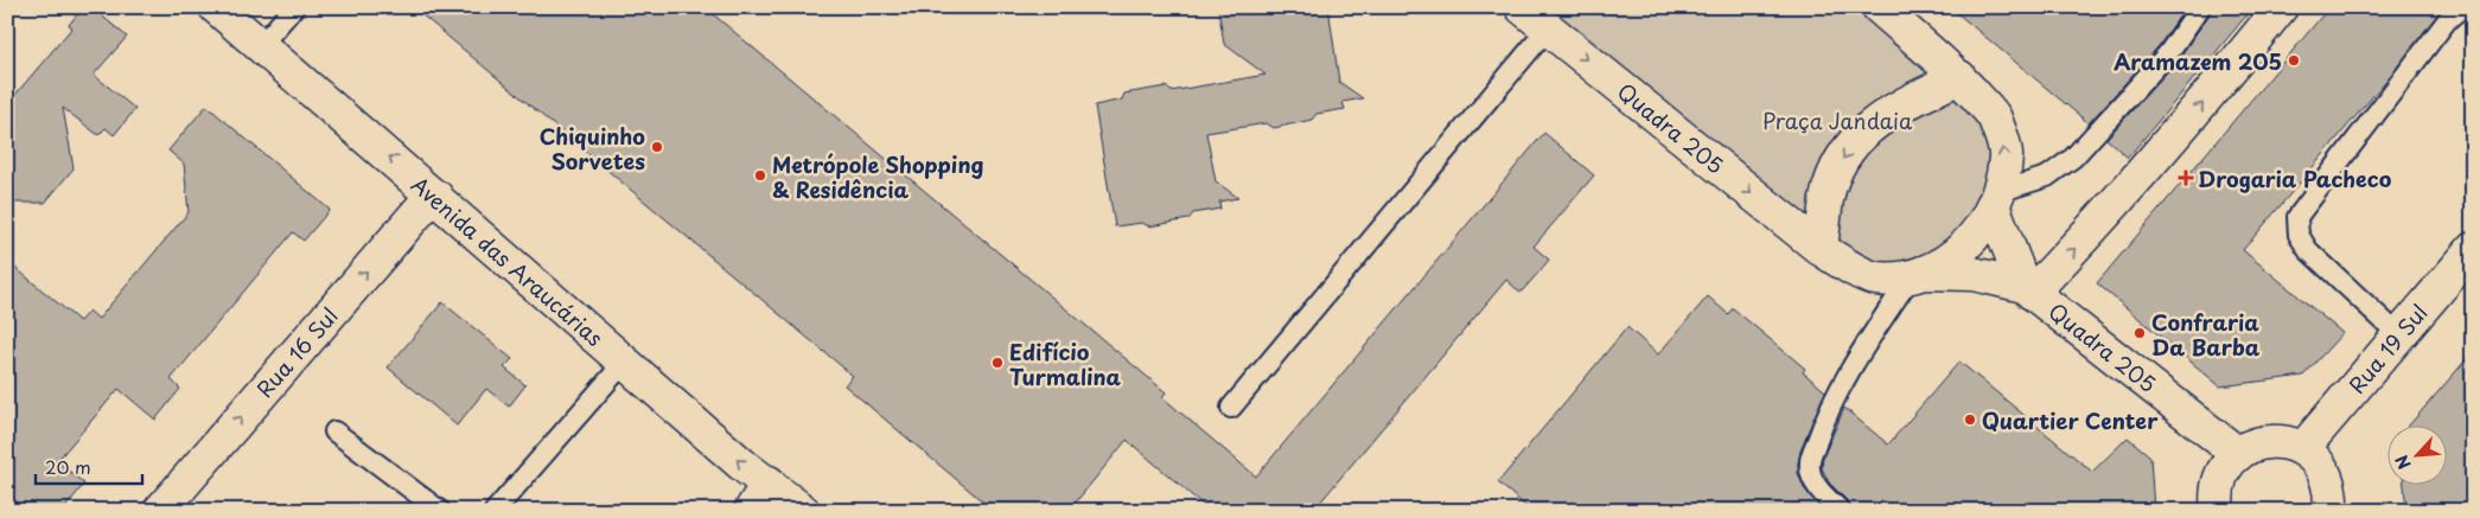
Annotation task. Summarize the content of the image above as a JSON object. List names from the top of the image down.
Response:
{
  "streets": {
    "street": [
      "Quadra 205",
      "Avenida das Araucárias",
      "Rua 19 Sul",
      "Rua 16 Sul"
    ]
  },
  "crossings": [
    ["Avenida das Araucárias", "Rua 16 Sul"]
  ],
  "one_way": ["Avenida das Araucárias", "Rua 16 Sul"],
  "parks": ["Praça Jandaia"],
  "places": {
    "other": [
      "Aramazem 205",
      "Chiquinho Sorvetes",
      "Metrópole Shopping & Residência",
      "Confraria Da Barba",
      "Edifício Turmalina",
      "Quartier Center"
    ],
    "health": ["Drogaria Pacheco"]
  },
  "scale_bar": "20 m",
  "north": "bottom left"
}
